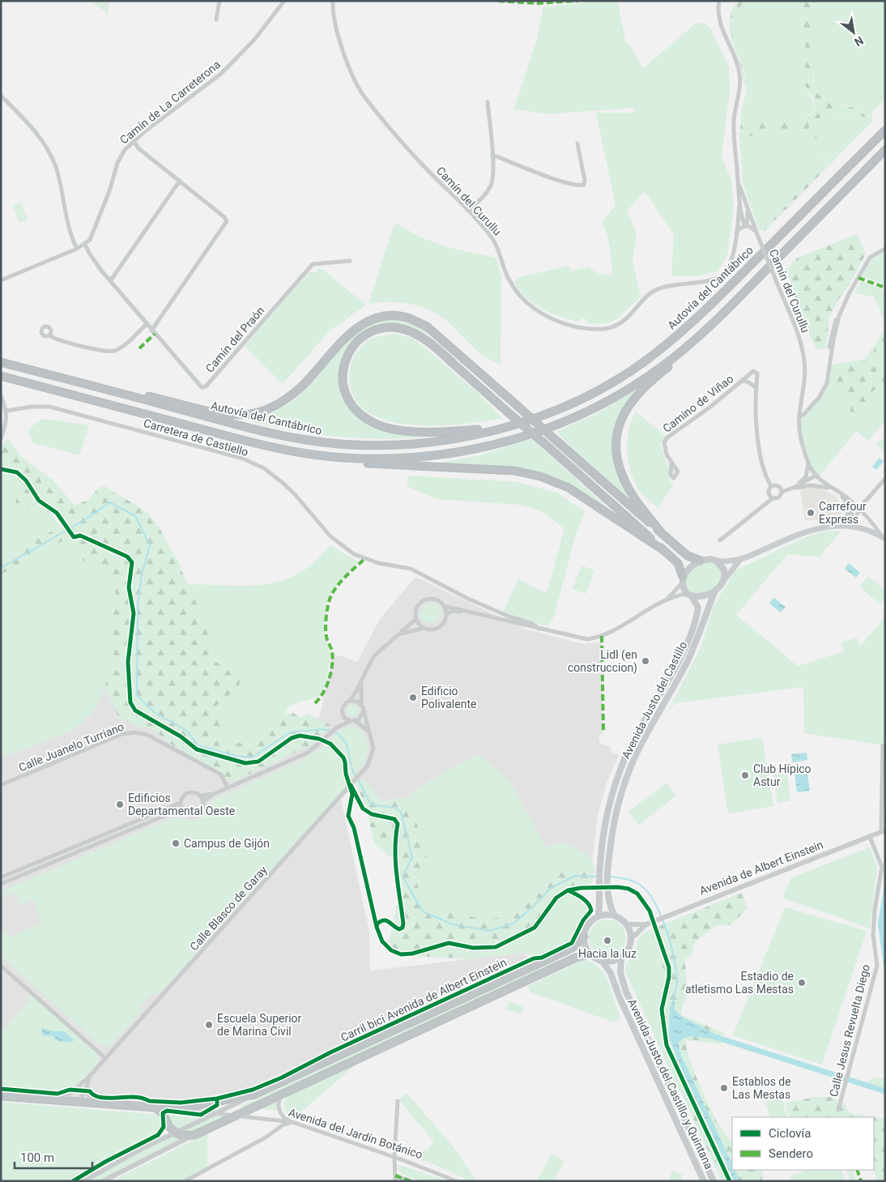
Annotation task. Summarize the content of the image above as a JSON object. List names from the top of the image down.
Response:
{
  "streets": {
    "highway": ["Autovía del Cantábrico", "Avenida del Jardín Botánico"],
    "main road": ["Avenida Justo del Castillo", "Avenida Justo del Castillo y Quintana"],
    "street": [
      "Camín de La Carreterona",
      "Camín del Curullu",
      "Camín del Praón",
      "Camino de Viñao",
      "Carretera de Castiello",
      "Calle Juanelo Turriano",
      "Avenida de Albert Einstein",
      "Calle Blasco de Garay",
      "Calle Jesus Revuelta Diego"
    ],
    "cycle path": ["Carril bici Avenida de Albert Einstein"]
  },
  "crossings": [
    ["Camín de La Carreterona", "Camín del Praón"],
    ["Carretera de Castiello", "Avenida Justo del Castillo"],
    ["Avenida Justo del Castillo", "Avenida de Albert Einstein"],
    ["Avenida Justo del Castillo", "Avenida Justo del Castillo y Quintana"],
    ["Avenida de Albert Einstein", "Calle Jesus Revuelta Diego"],
    ["Avenida de Albert Einstein", "Avenida Justo del Castillo y Quintana"],
    ["Calle Blasco de Garay", "Avenida del Jardín Botánico"]
  ],
  "places": [
    "Carrefour Express",
    "Lidl (en construccion)",
    "Edificio Polivalente",
    "Club Hípico Astur",
    "Edificios Departamental Oeste",
    "Campus de Gijón",
    "Hacia la luz",
    "Estadio de atletismo Las Mestas",
    "Escuela Superior de Marina Civil",
    "Establos de Las Mestas"
  ],
  "legend": ["Ciclovía", "Sendero"],
  "scale_bar": "100 m",
  "north": "bottom right"
}
